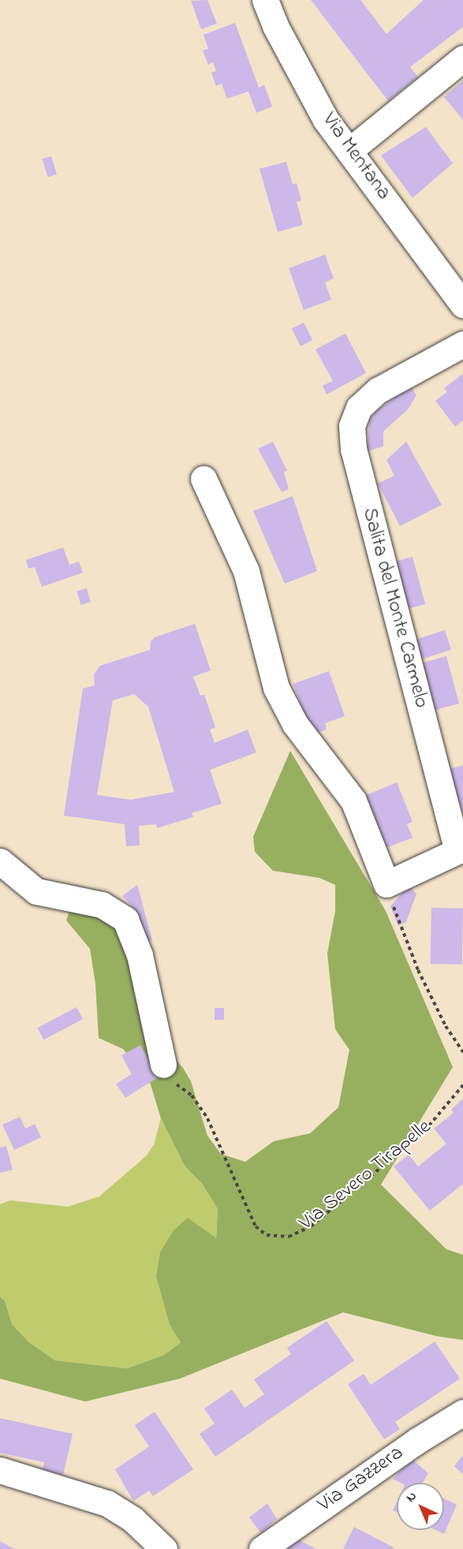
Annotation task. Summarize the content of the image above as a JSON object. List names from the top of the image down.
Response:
{
  "streets": {
    "street": ["Via Mentana", "Salita del Monte Carmelo", "Via Gazzera"],
    "path": ["Via Severo Tirapelle"]
  },
  "north": "top left"
}
